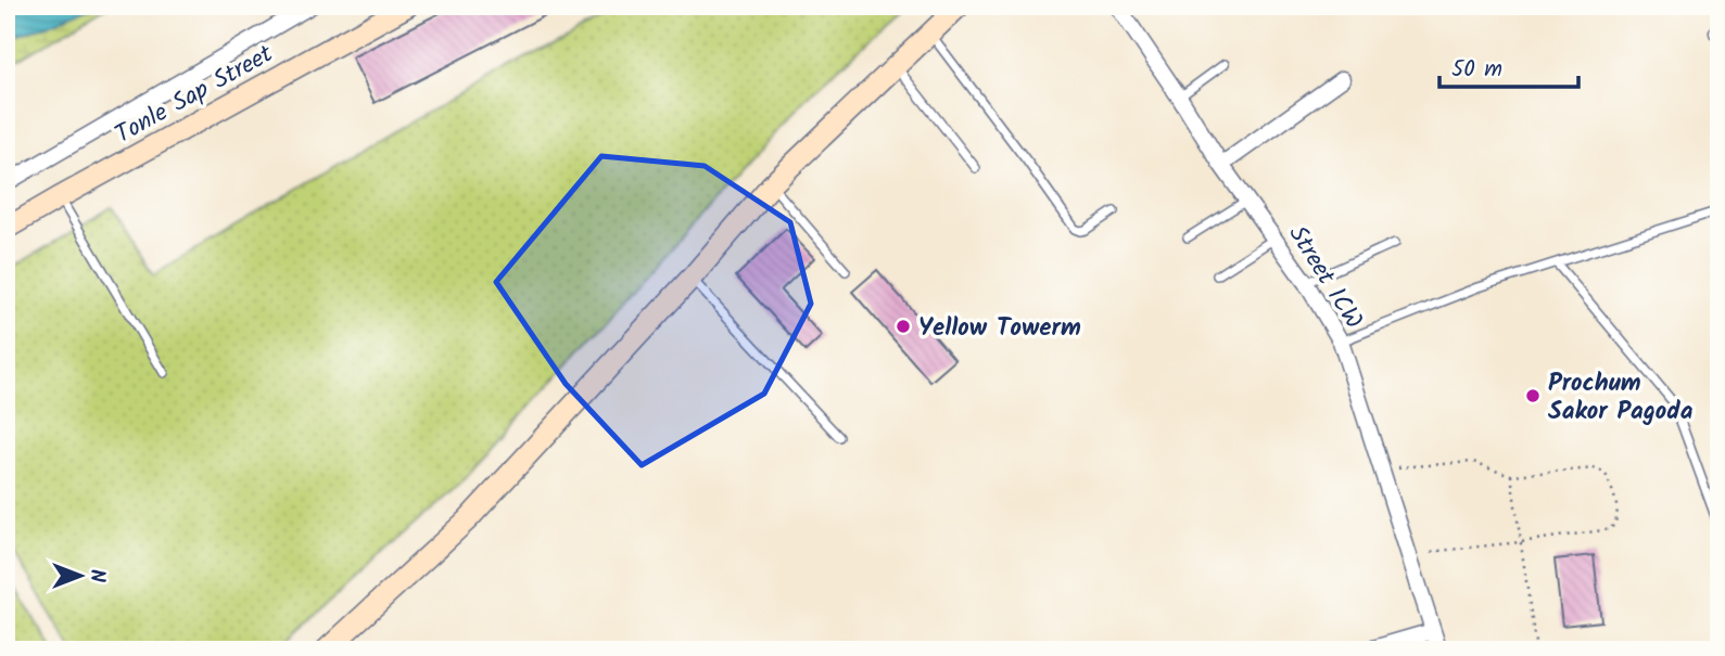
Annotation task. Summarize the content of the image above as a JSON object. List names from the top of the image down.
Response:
{
  "streets": {
    "street": ["Tonle Sap Street", "Street 1CW"]
  },
  "places": ["Yellow Towerm", "Prochum Sakor Pagoda"],
  "scale_bar": "50 m",
  "north": "right"
}
